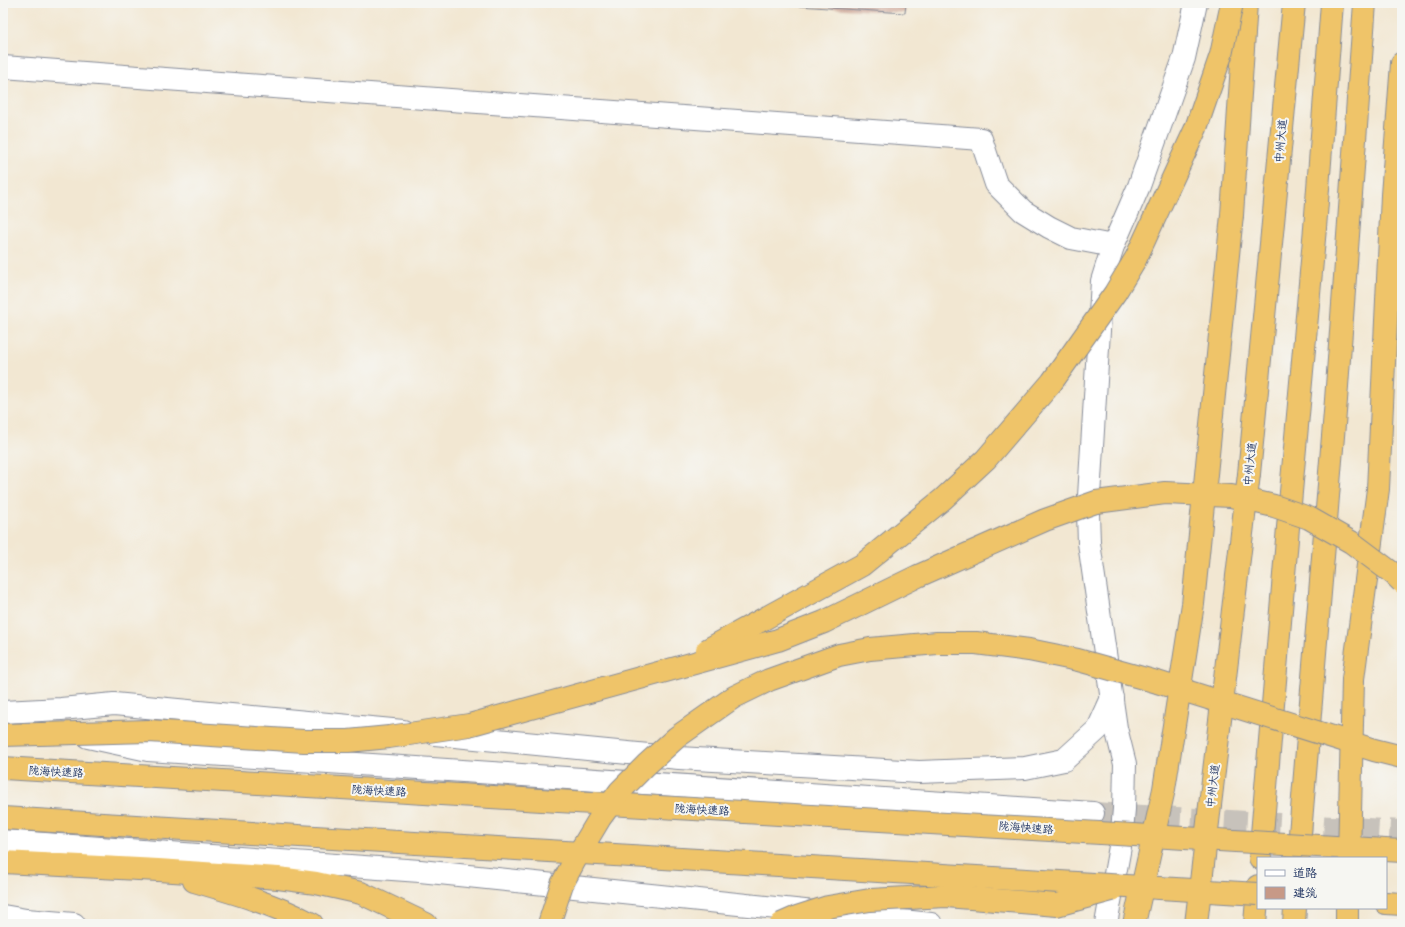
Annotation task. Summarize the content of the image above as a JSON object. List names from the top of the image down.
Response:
{
  "streets": {
    "highway": ["中州大道", "陇海快速路"]
  },
  "legend": ["道路", "建筑"]
}
